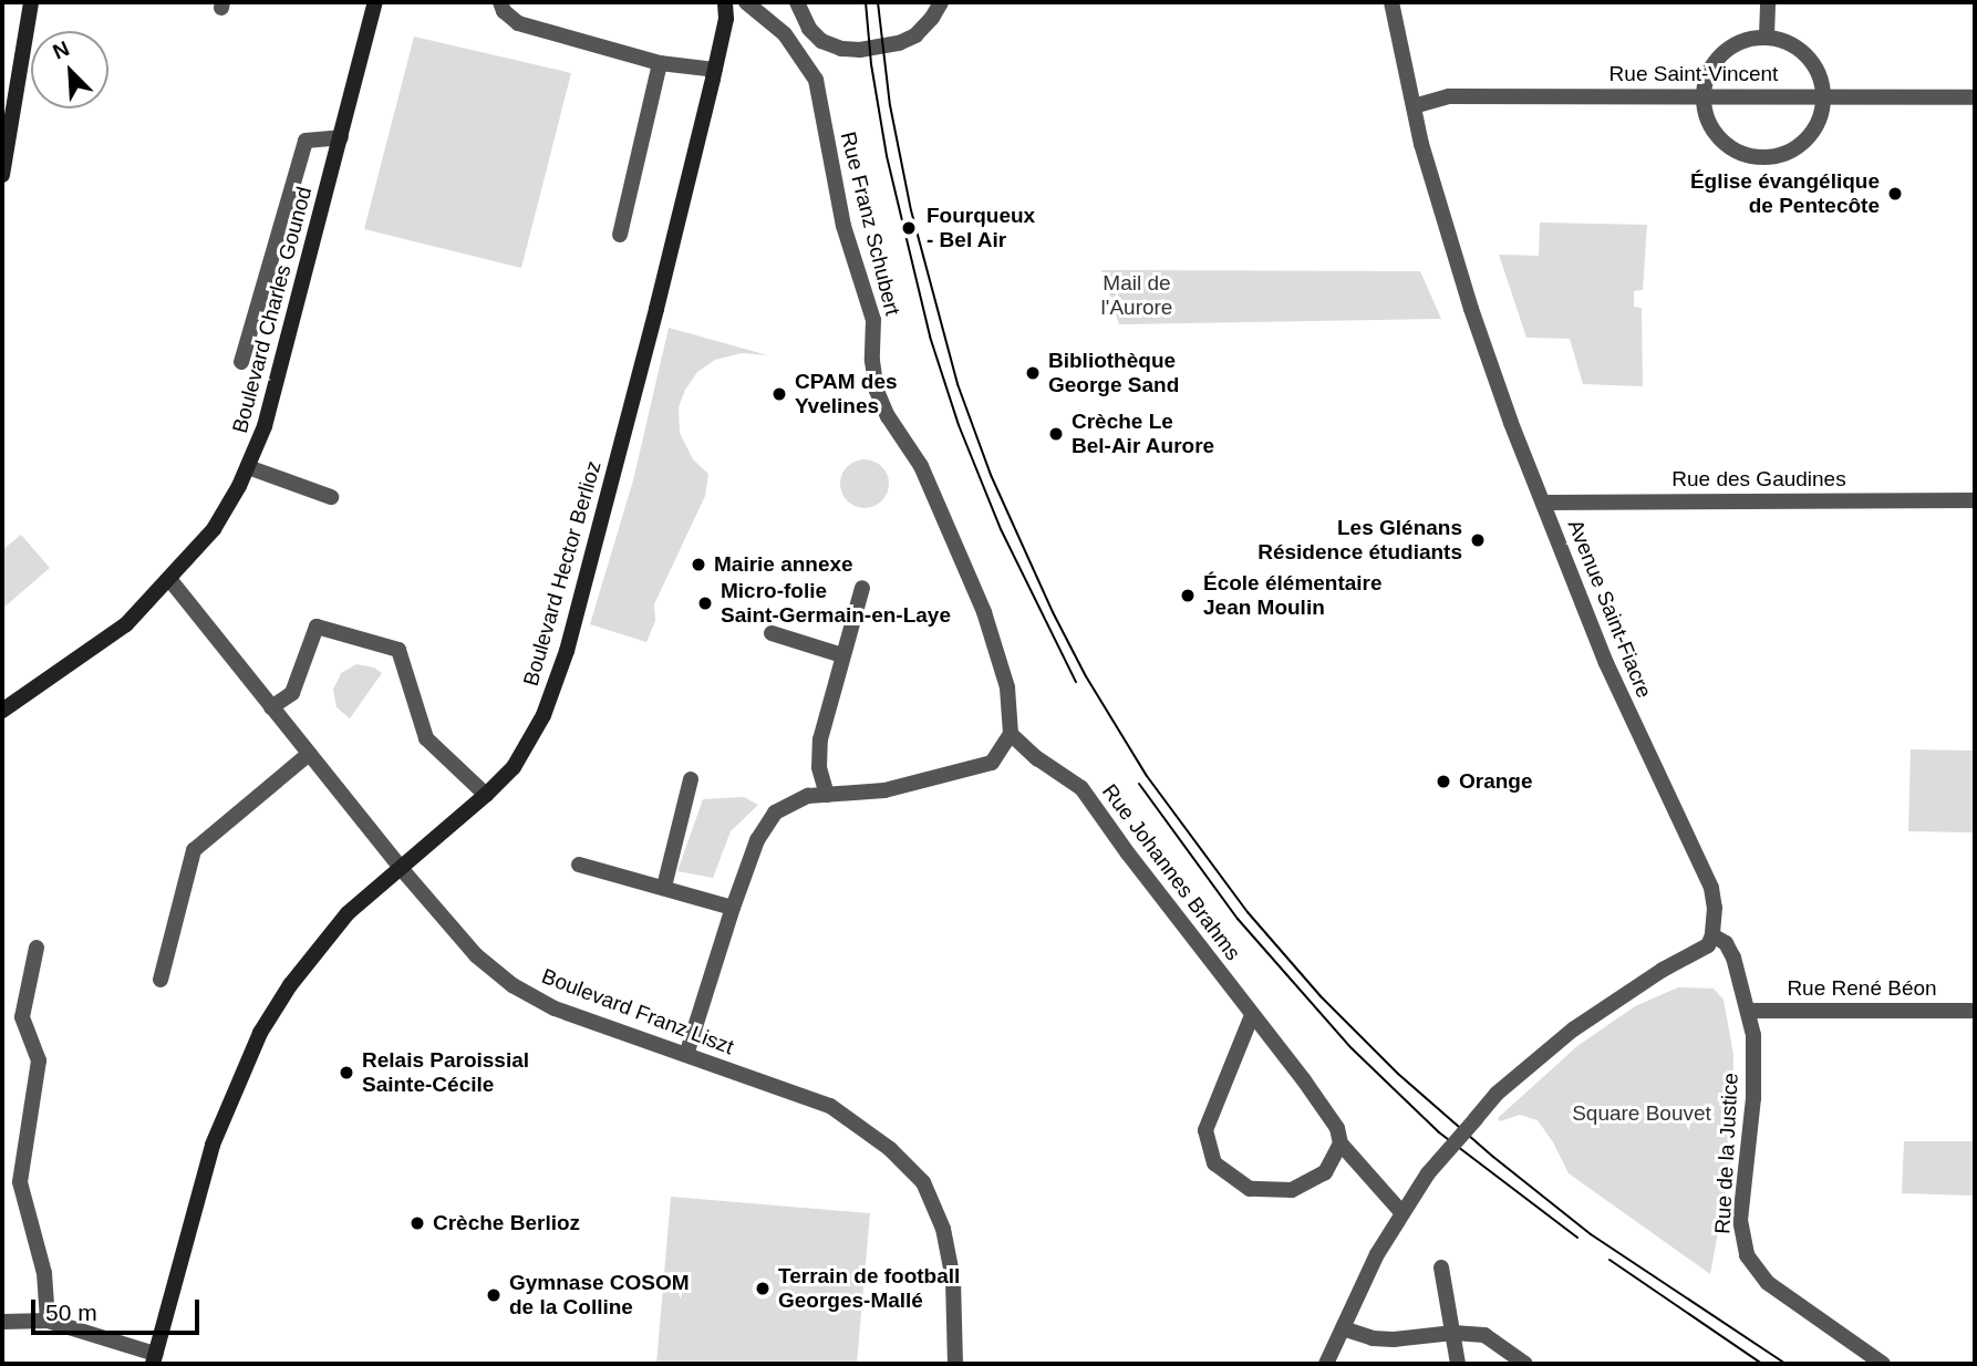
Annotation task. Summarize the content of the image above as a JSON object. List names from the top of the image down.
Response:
{
  "streets": {
    "street": [
      "Rue Saint-Vincent",
      "Rue Franz Schubert",
      "Boulevard Charles Gounod",
      "Rue des Gaudines",
      "Boulevard Hector Berlioz",
      "Avenue Saint-Fiacre",
      "Rue Johannes Brahms",
      "Rue René Béon",
      "Boulevard Franz Liszt",
      "Rue de la Justice"
    ]
  },
  "crossings": [
    ["Rue Saint-Vincent", "Avenue Saint-Fiacre"],
    ["Rue Franz Schubert", "Rue Johannes Brahms"],
    ["Boulevard Charles Gounod", "Boulevard Franz Liszt"],
    ["Rue des Gaudines", "Avenue Saint-Fiacre"],
    ["Boulevard Hector Berlioz", "Boulevard Franz Liszt"],
    ["Avenue Saint-Fiacre", "Rue de la Justice"],
    ["Rue René Béon", "Rue de la Justice"]
  ],
  "parks": ["Mail de l'Aurore", "Square Bouvet"],
  "places": [
    "Église évangélique de Pentecôte",
    "Fourqueux - Bel Air",
    "Bibliothèque George Sand",
    "CPAM des Yvelines",
    "Crèche Le Bel-Air Aurore",
    "Les Glénans Résidence étudiants",
    "Mairie annexe",
    "École élémentaire Jean Moulin",
    "Micro-folie Saint-Germain-en-Laye",
    "Orange",
    "Relais Paroissial Sainte-Cécile",
    "Crèche Berlioz",
    "Terrain de football Georges-Mallé",
    "Gymnase COSOM de la Colline"
  ],
  "scale_bar": "50 m",
  "north": "top left"
}
